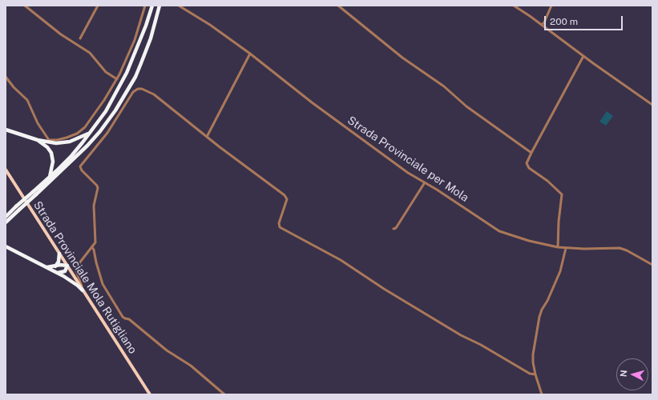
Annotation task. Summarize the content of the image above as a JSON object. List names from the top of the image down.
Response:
{
  "streets": {
    "main road": ["Strada Provinciale Mola Rutigliano"],
    "street": ["Strada Provinciale per Mola"]
  },
  "scale_bar": "200 m",
  "north": "left"
}
